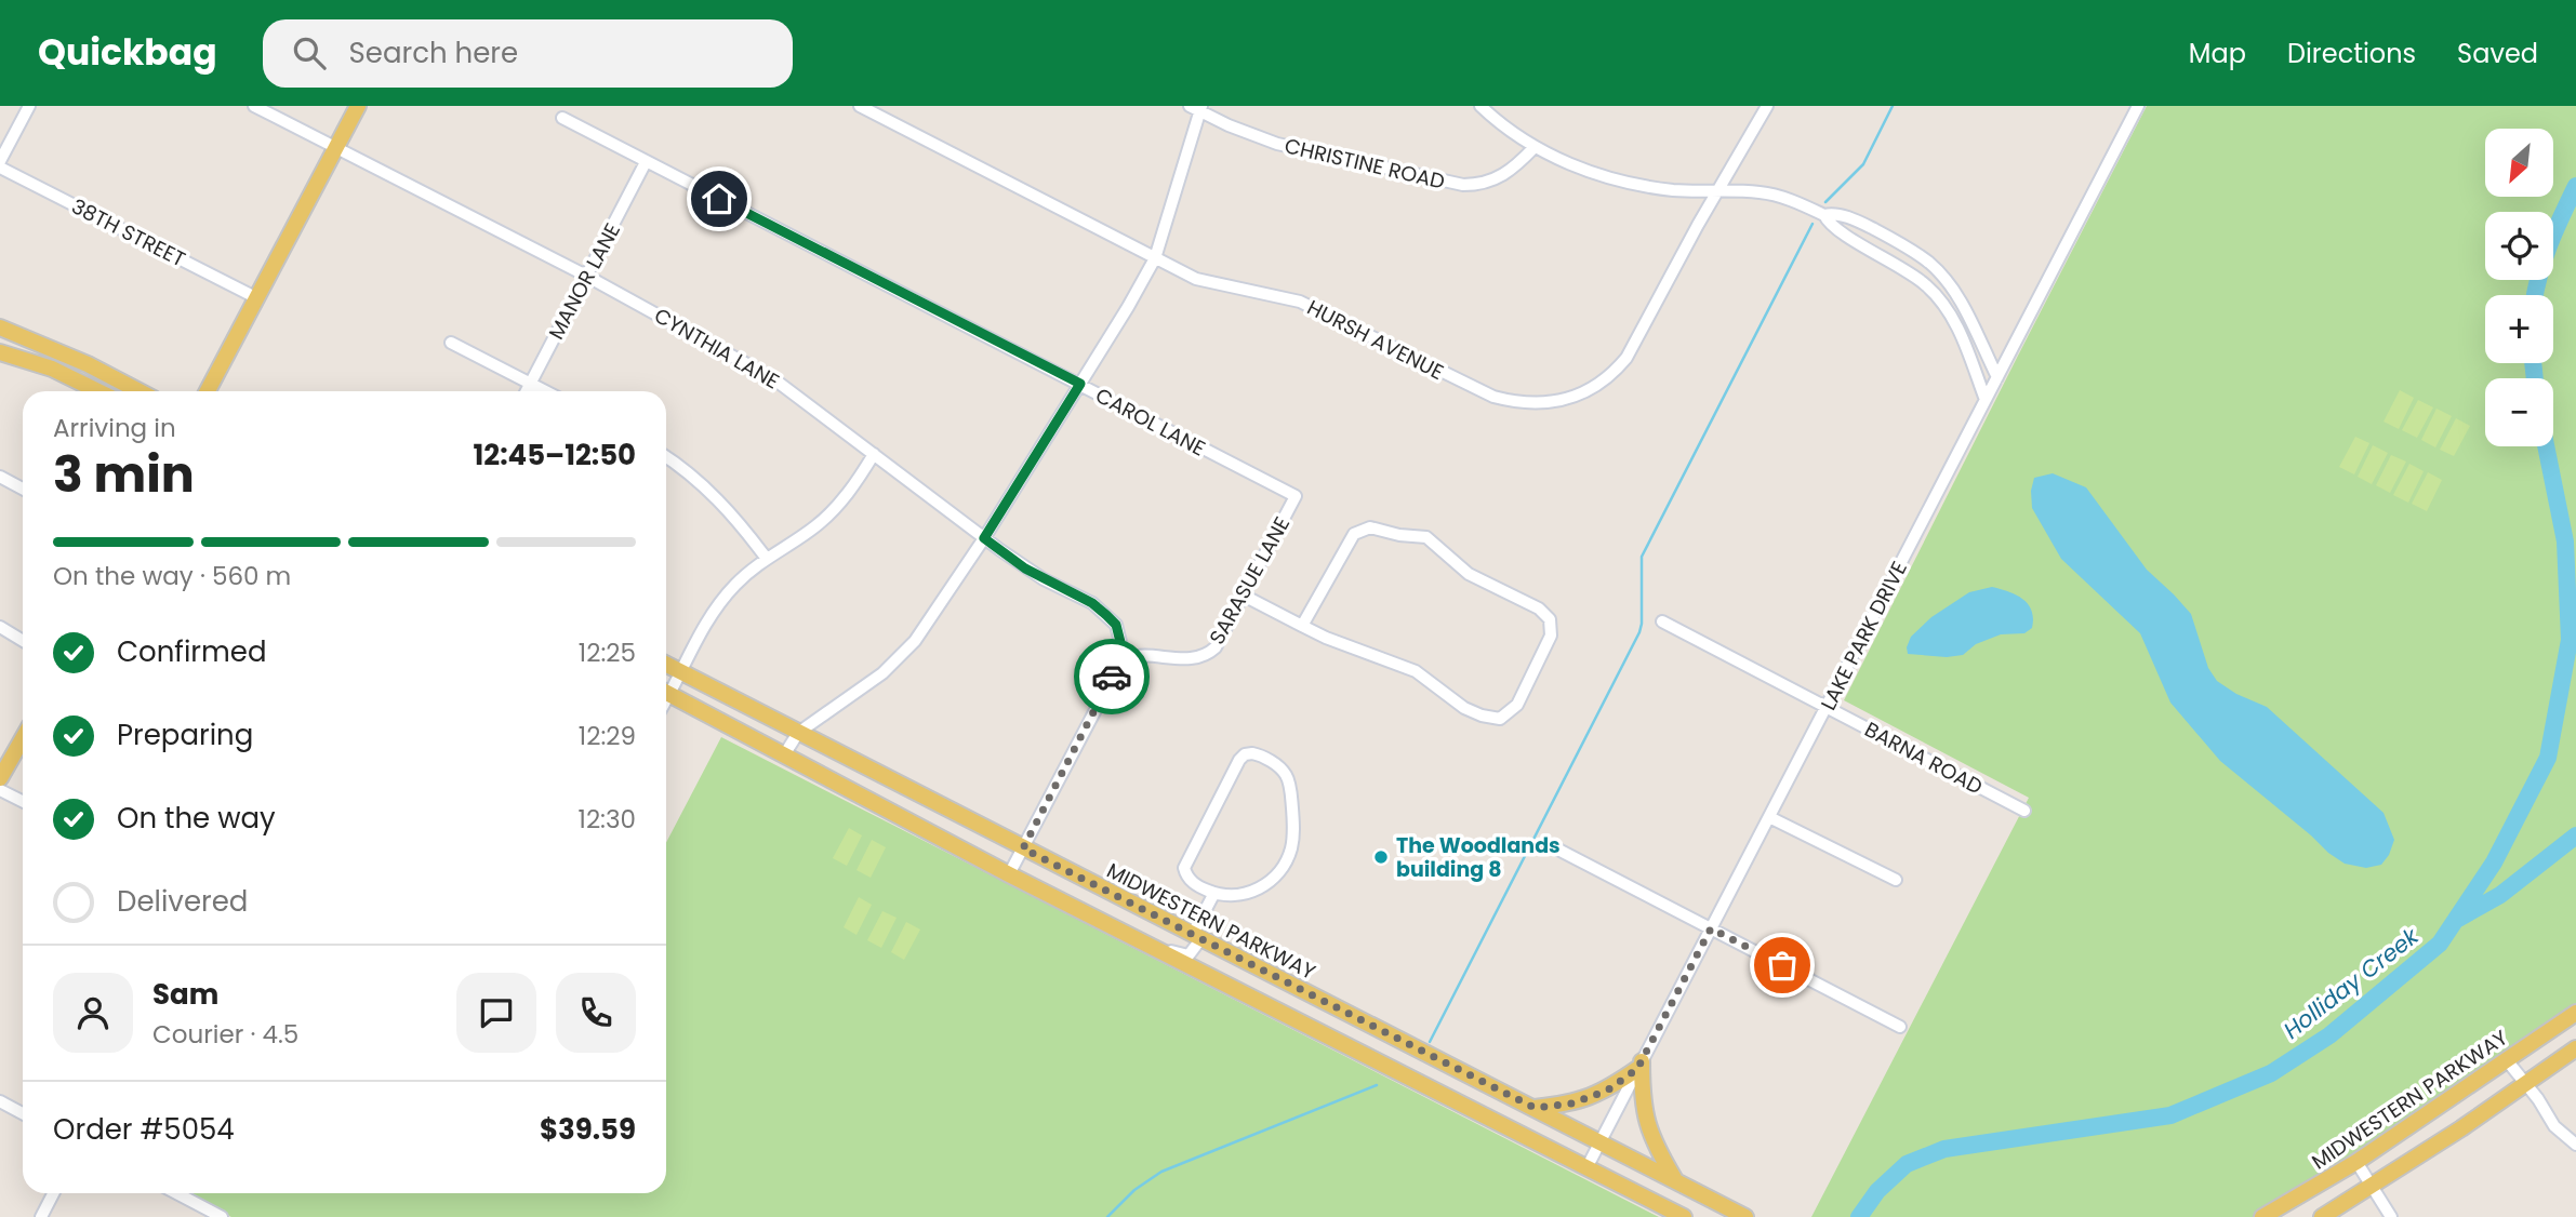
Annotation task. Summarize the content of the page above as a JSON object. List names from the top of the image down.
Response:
{
  "streets": {
    "main road": ["MIDWESTERN PARKWAY"],
    "street": [
      "CHRISTINE ROAD",
      "38TH STREET",
      "MANOR LANE",
      "HURSH AVENUE",
      "CYNTHIA LANE",
      "CAROL LANE",
      "SARASUE LANE",
      "LAKE PARK DRIVE",
      "BARNA ROAD"
    ]
  },
  "crossings": [
    ["MANOR LANE", "CYNTHIA LANE"],
    ["MANOR LANE", "CAROL LANE"],
    ["CYNTHIA LANE", "SARASUE LANE"],
    ["CAROL LANE", "SARASUE LANE"],
    ["LAKE PARK DRIVE", "BARNA ROAD"],
    ["LAKE PARK DRIVE", "MIDWESTERN PARKWAY"]
  ],
  "water": ["Holliday Creek"],
  "places": ["The Woodlands building 8"],
  "north": "bottom left",
  "page": {
    "header": "Quickbag",
    "search": "Search here",
    "nav": ["Map", "Directions", "Saved"],
    "map_buttons": ["+", "−"],
    "heading": ["3 min", "Arriving in", "12:45–12:50"],
    "panel": [
      "Sam",
      "Courier · 4.5",
      "Order #5054",
      "$39.59"
    ],
    "bar": "On the way · 560 m",
    "list": [
      ["Confirmed", "12:25"],
      ["Preparing", "12:29"],
      ["On the way", "12:30"],
      "Delivered"
    ]
  }
}
